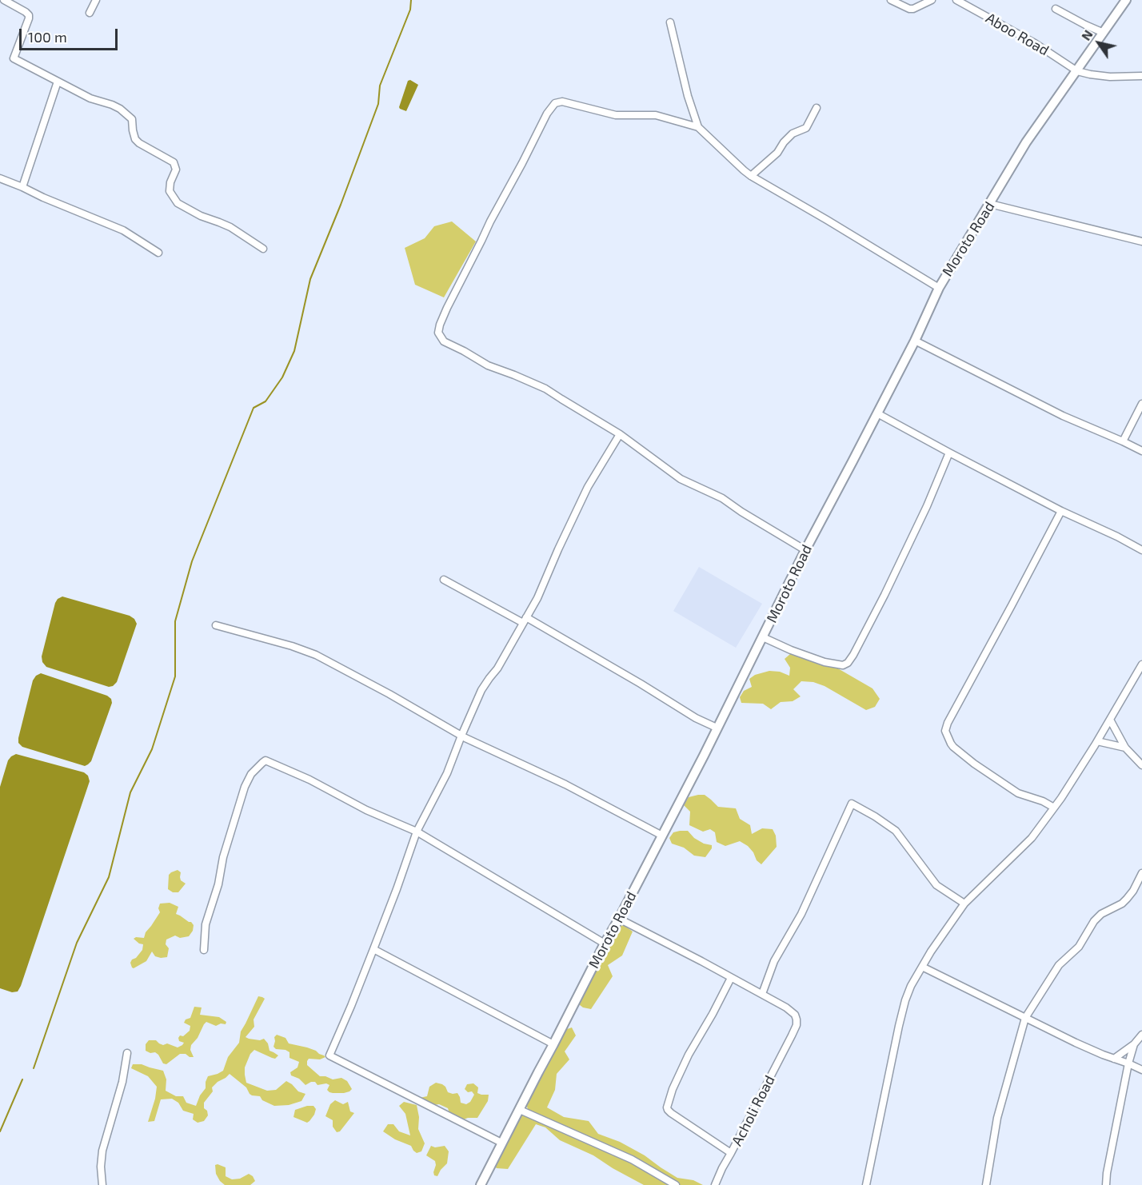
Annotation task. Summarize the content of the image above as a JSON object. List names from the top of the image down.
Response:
{
  "streets": {
    "main road": ["Moroto Road"],
    "street": ["Aboo Road", "Acholi Road"]
  },
  "crossings": [
    ["Aboo Road", "Moroto Road"]
  ],
  "scale_bar": "100 m",
  "north": "top left"
}
